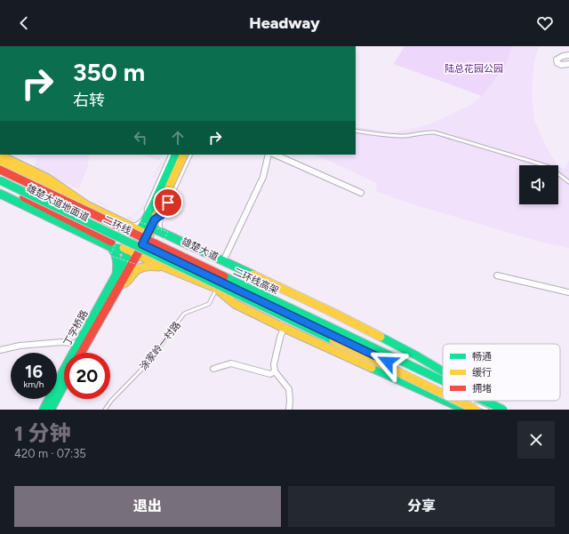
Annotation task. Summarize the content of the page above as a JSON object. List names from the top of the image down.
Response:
{
  "streets": {
    "main road": [
      "雄楚大道地面道",
      "二环线",
      "雄楚大道",
      "二环线高架",
      "丁字桥路"
    ],
    "lane": ["涂家岭一村路"]
  },
  "crossings": [
    ["雄楚大道地面道", "二环线"],
    ["雄楚大道地面道", "丁字桥路"],
    ["雄楚大道地面道", "涂家岭一村路"],
    ["雄楚大道", "二环线高架"],
    ["雄楚大道", "丁字桥路"]
  ],
  "parks": ["陆总花园公园"],
  "legend": ["畅通", "缓行", "拥堵"],
  "page": {
    "header": "Headway",
    "turn": ["350 m", "右转"],
    "speed": "16 km/h",
    "limit": "20",
    "heading": ["1 分钟", "420 m · 07:35"],
    "buttons": ["退出", "分享"]
  }
}
